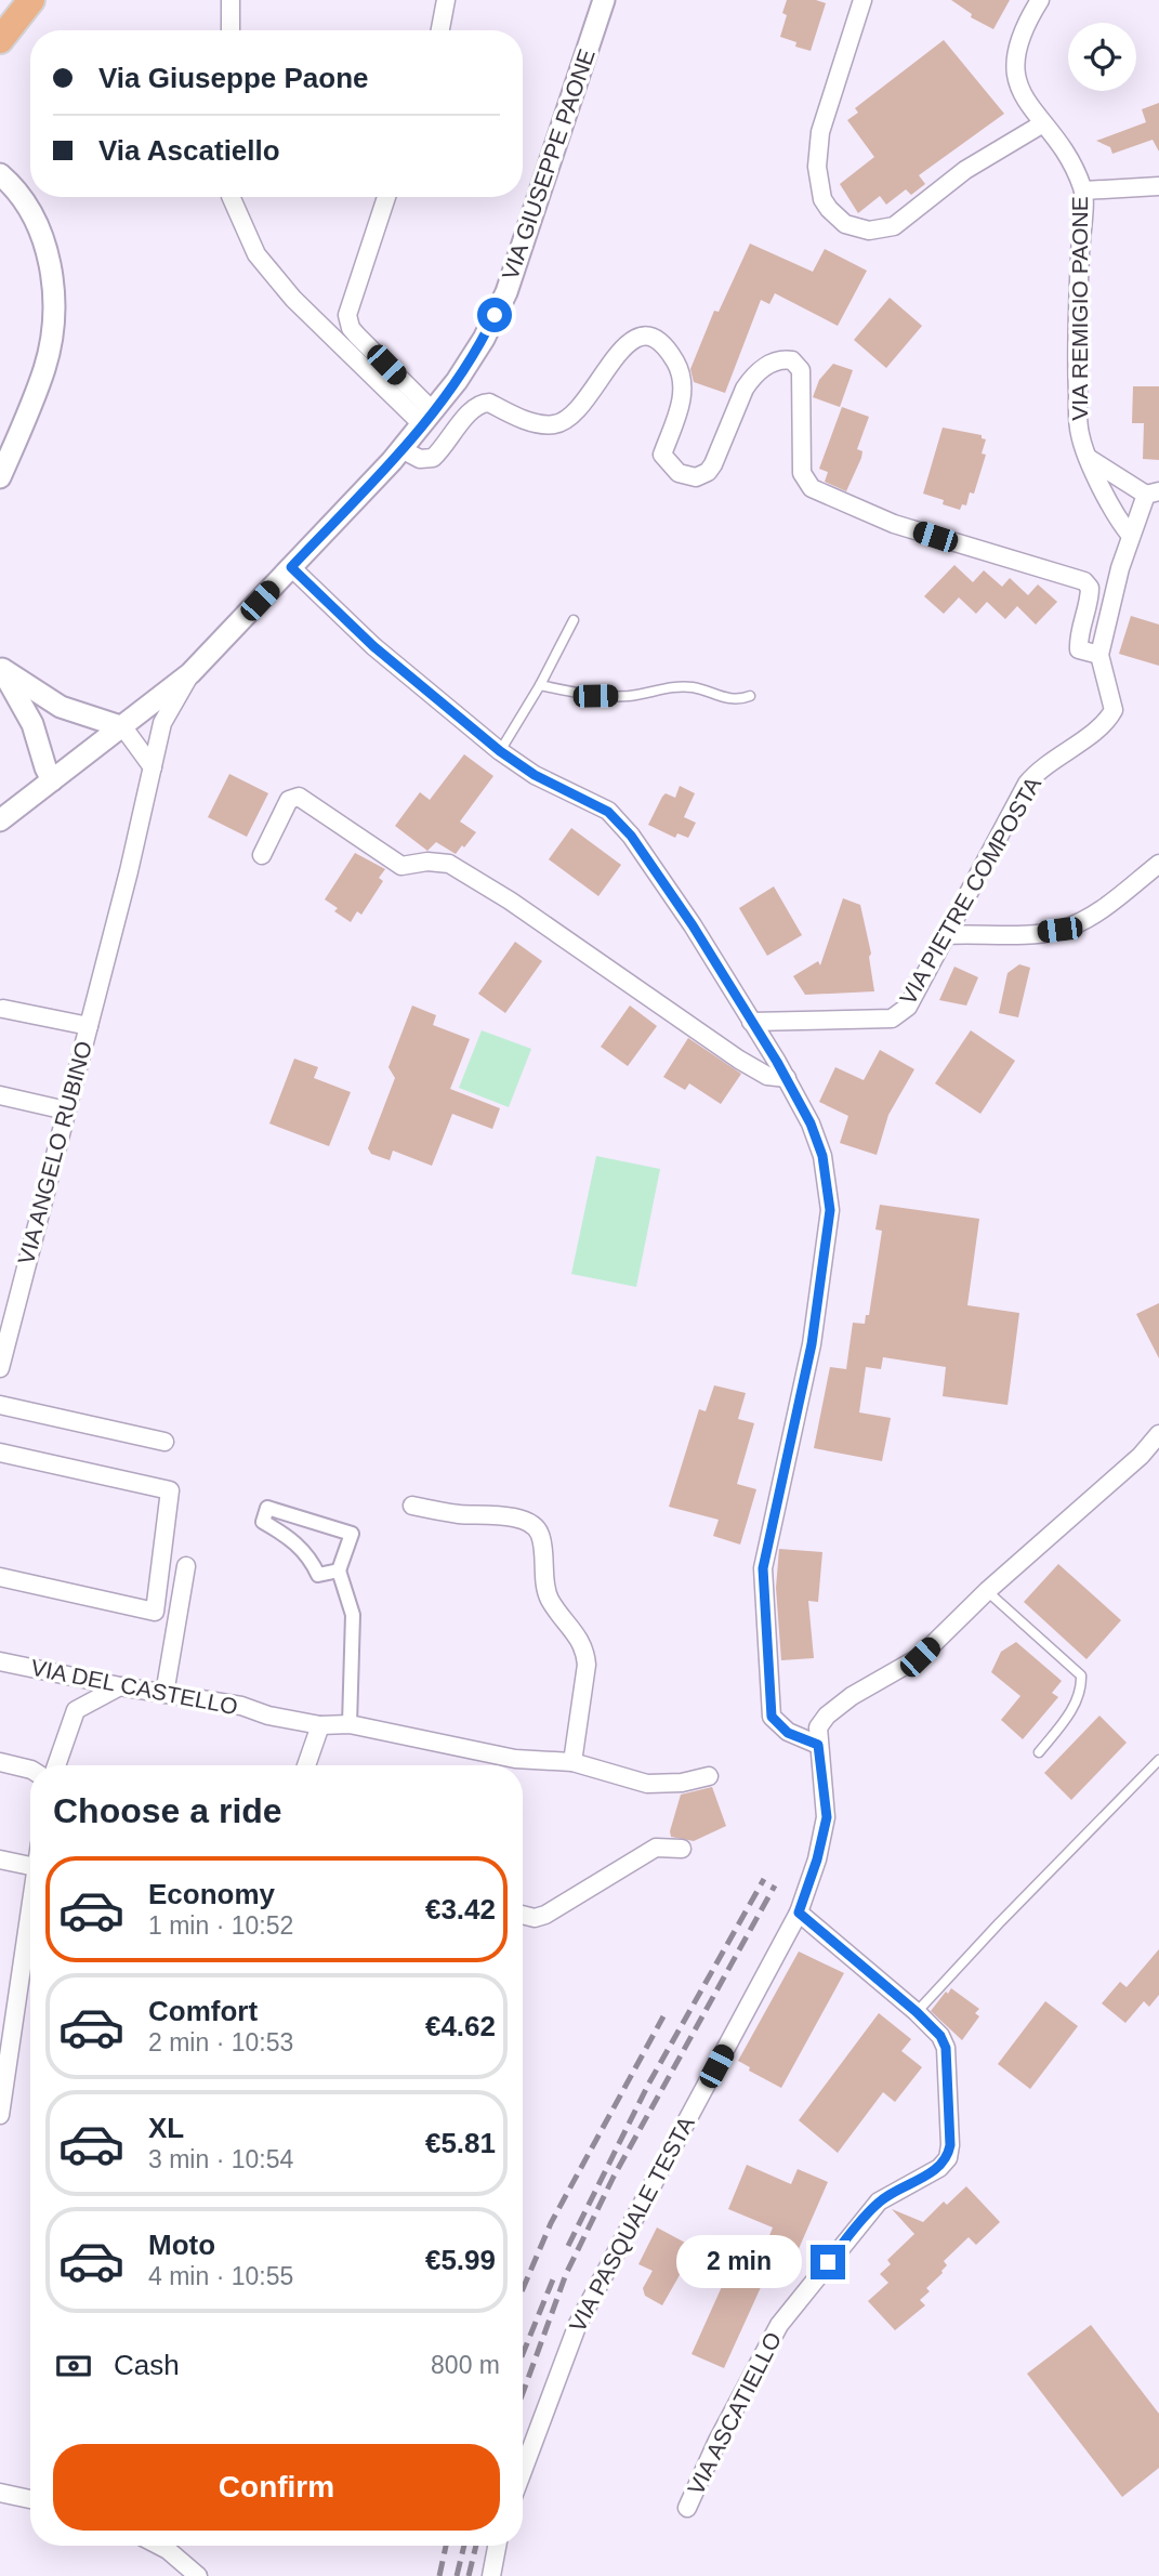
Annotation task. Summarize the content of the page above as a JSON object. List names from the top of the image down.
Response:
{
  "streets": {
    "street": [
      "VIA GIUSEPPE PAONE",
      "VIA REMIGIO PAONE",
      "VIA PIETRE COMPOSTA",
      "VIA ANGELO RUBINO",
      "VIA DEL CASTELLO",
      "VIA PASQUALE TESTA",
      "VIA ASCATIELLO"
    ]
  },
  "crossings": [
    ["VIA GIUSEPPE PAONE", "VIA ANGELO RUBINO"],
    ["VIA REMIGIO PAONE", "VIA PIETRE COMPOSTA"],
    ["VIA PASQUALE TESTA", "VIA ASCATIELLO"]
  ],
  "page": {
    "banner": ["Via Giuseppe Paone", "Via Ascatiello"],
    "heading": "Choose a ride",
    "list": [
      {
        "name": "Economy",
        "note": "1 min · 10:52",
        "value": "€3.42"
      },
      {
        "name": "Comfort",
        "note": "2 min · 10:53",
        "value": "€4.62"
      },
      {
        "name": "XL",
        "note": "3 min · 10:54",
        "value": "€5.81"
      },
      {
        "name": "Moto",
        "note": "4 min · 10:55",
        "value": "€5.99"
      }
    ],
    "bubble": "2 min",
    "pay": ["Cash", "800 m"],
    "buttons": "Confirm"
  }
}
